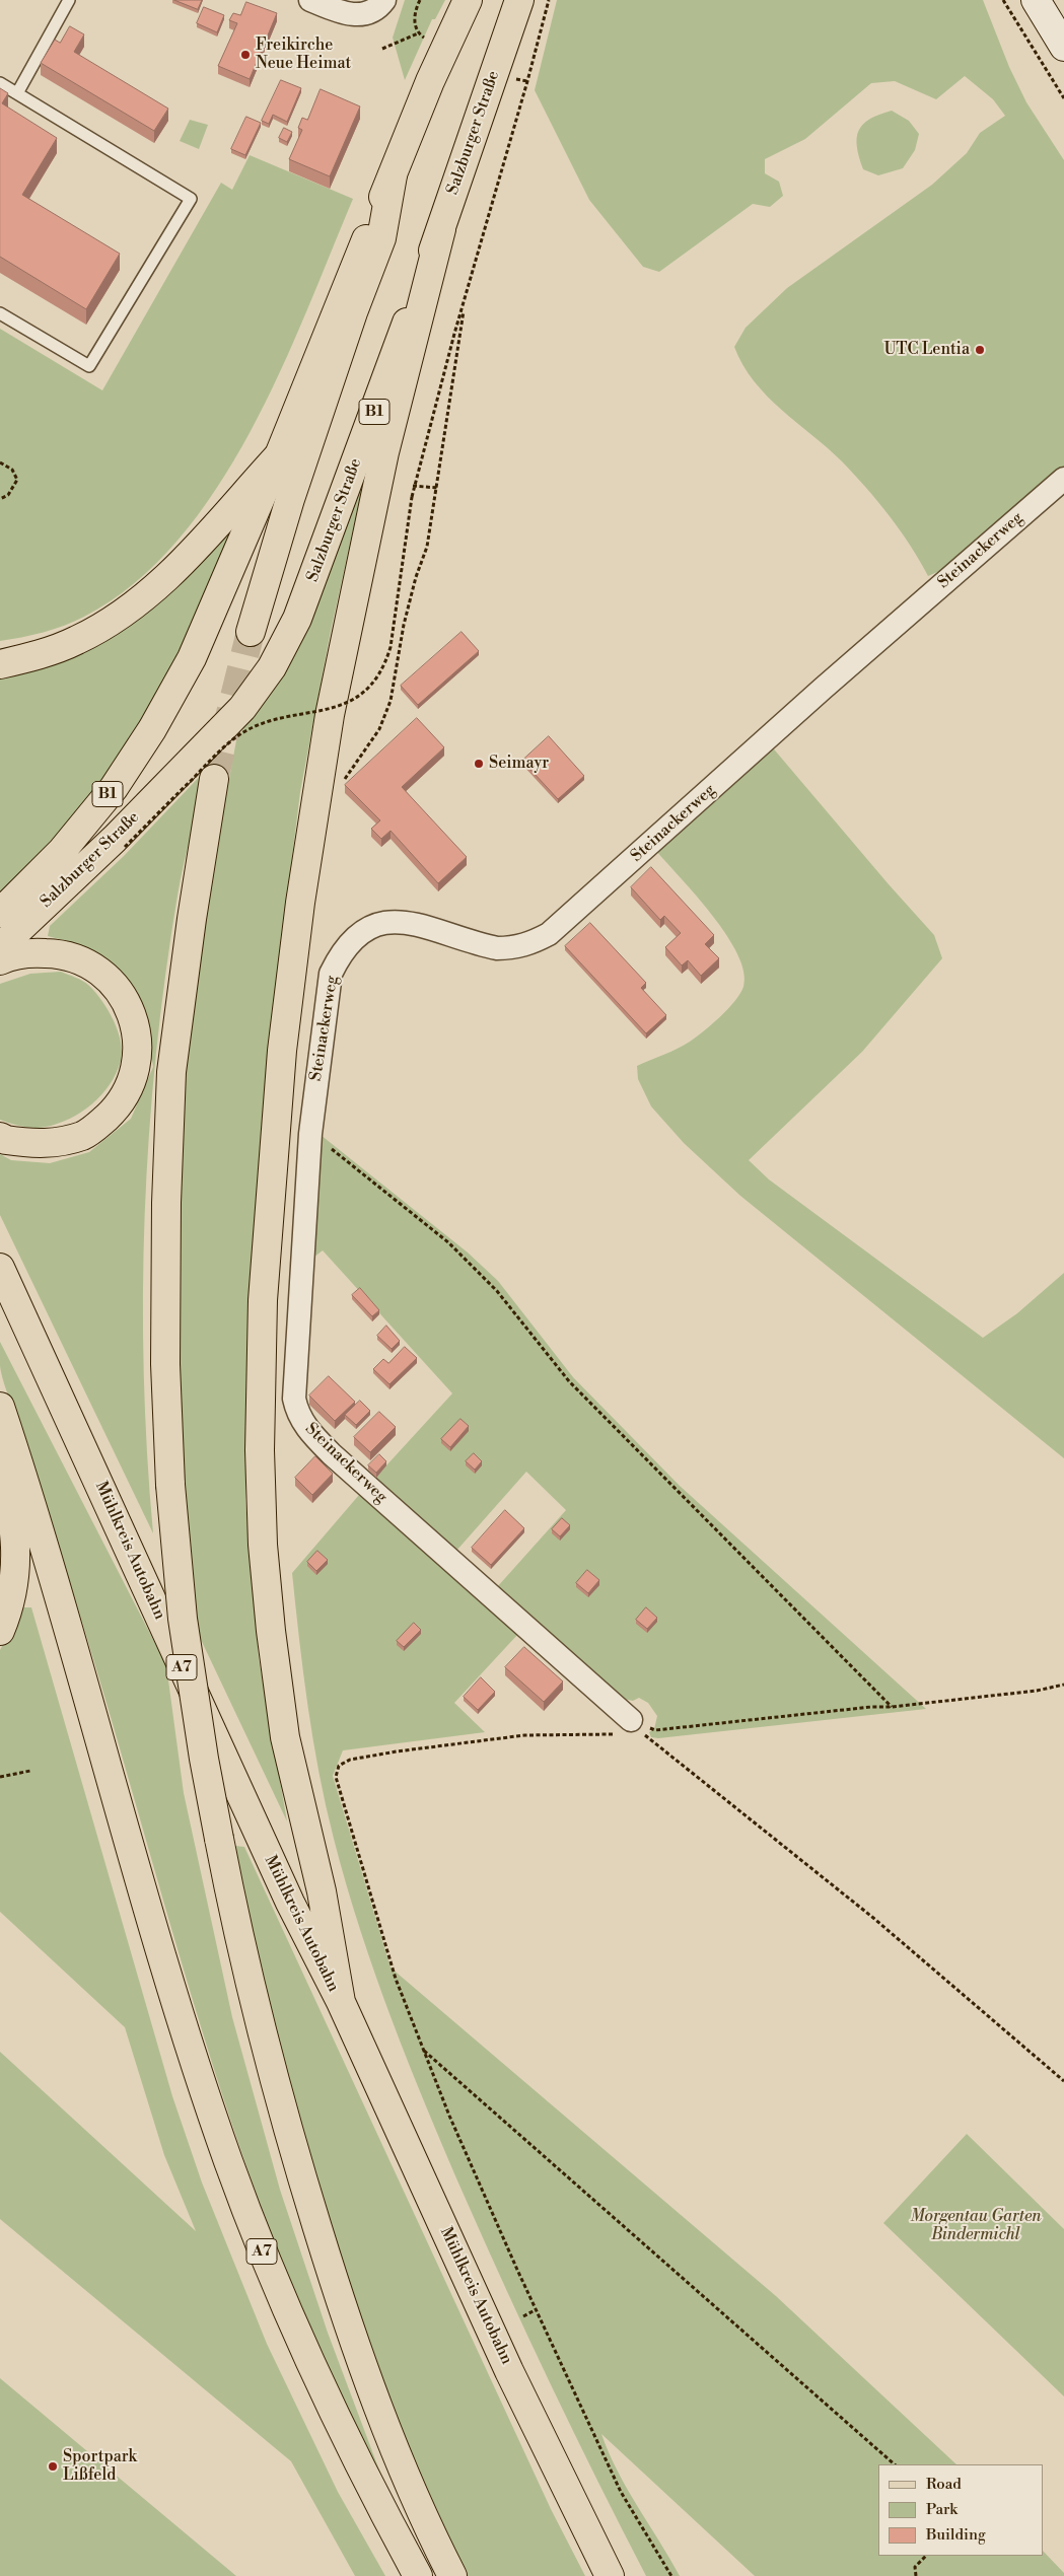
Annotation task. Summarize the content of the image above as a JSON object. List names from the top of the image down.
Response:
{
  "streets": {
    "main road": [
      "Salzburger Straße",
      "B1",
      "Mühlkreis Autobahn",
      "A7"
    ],
    "street": ["Steinackerweg"]
  },
  "parks": ["Morgentau Garten Bindermichl"],
  "places": [
    "Freikirche Neue Heimat",
    "UTC Lentia",
    "Seimayr",
    "Sportpark Lißfeld"
  ],
  "legend": ["Road", "Park", "Building"]
}
